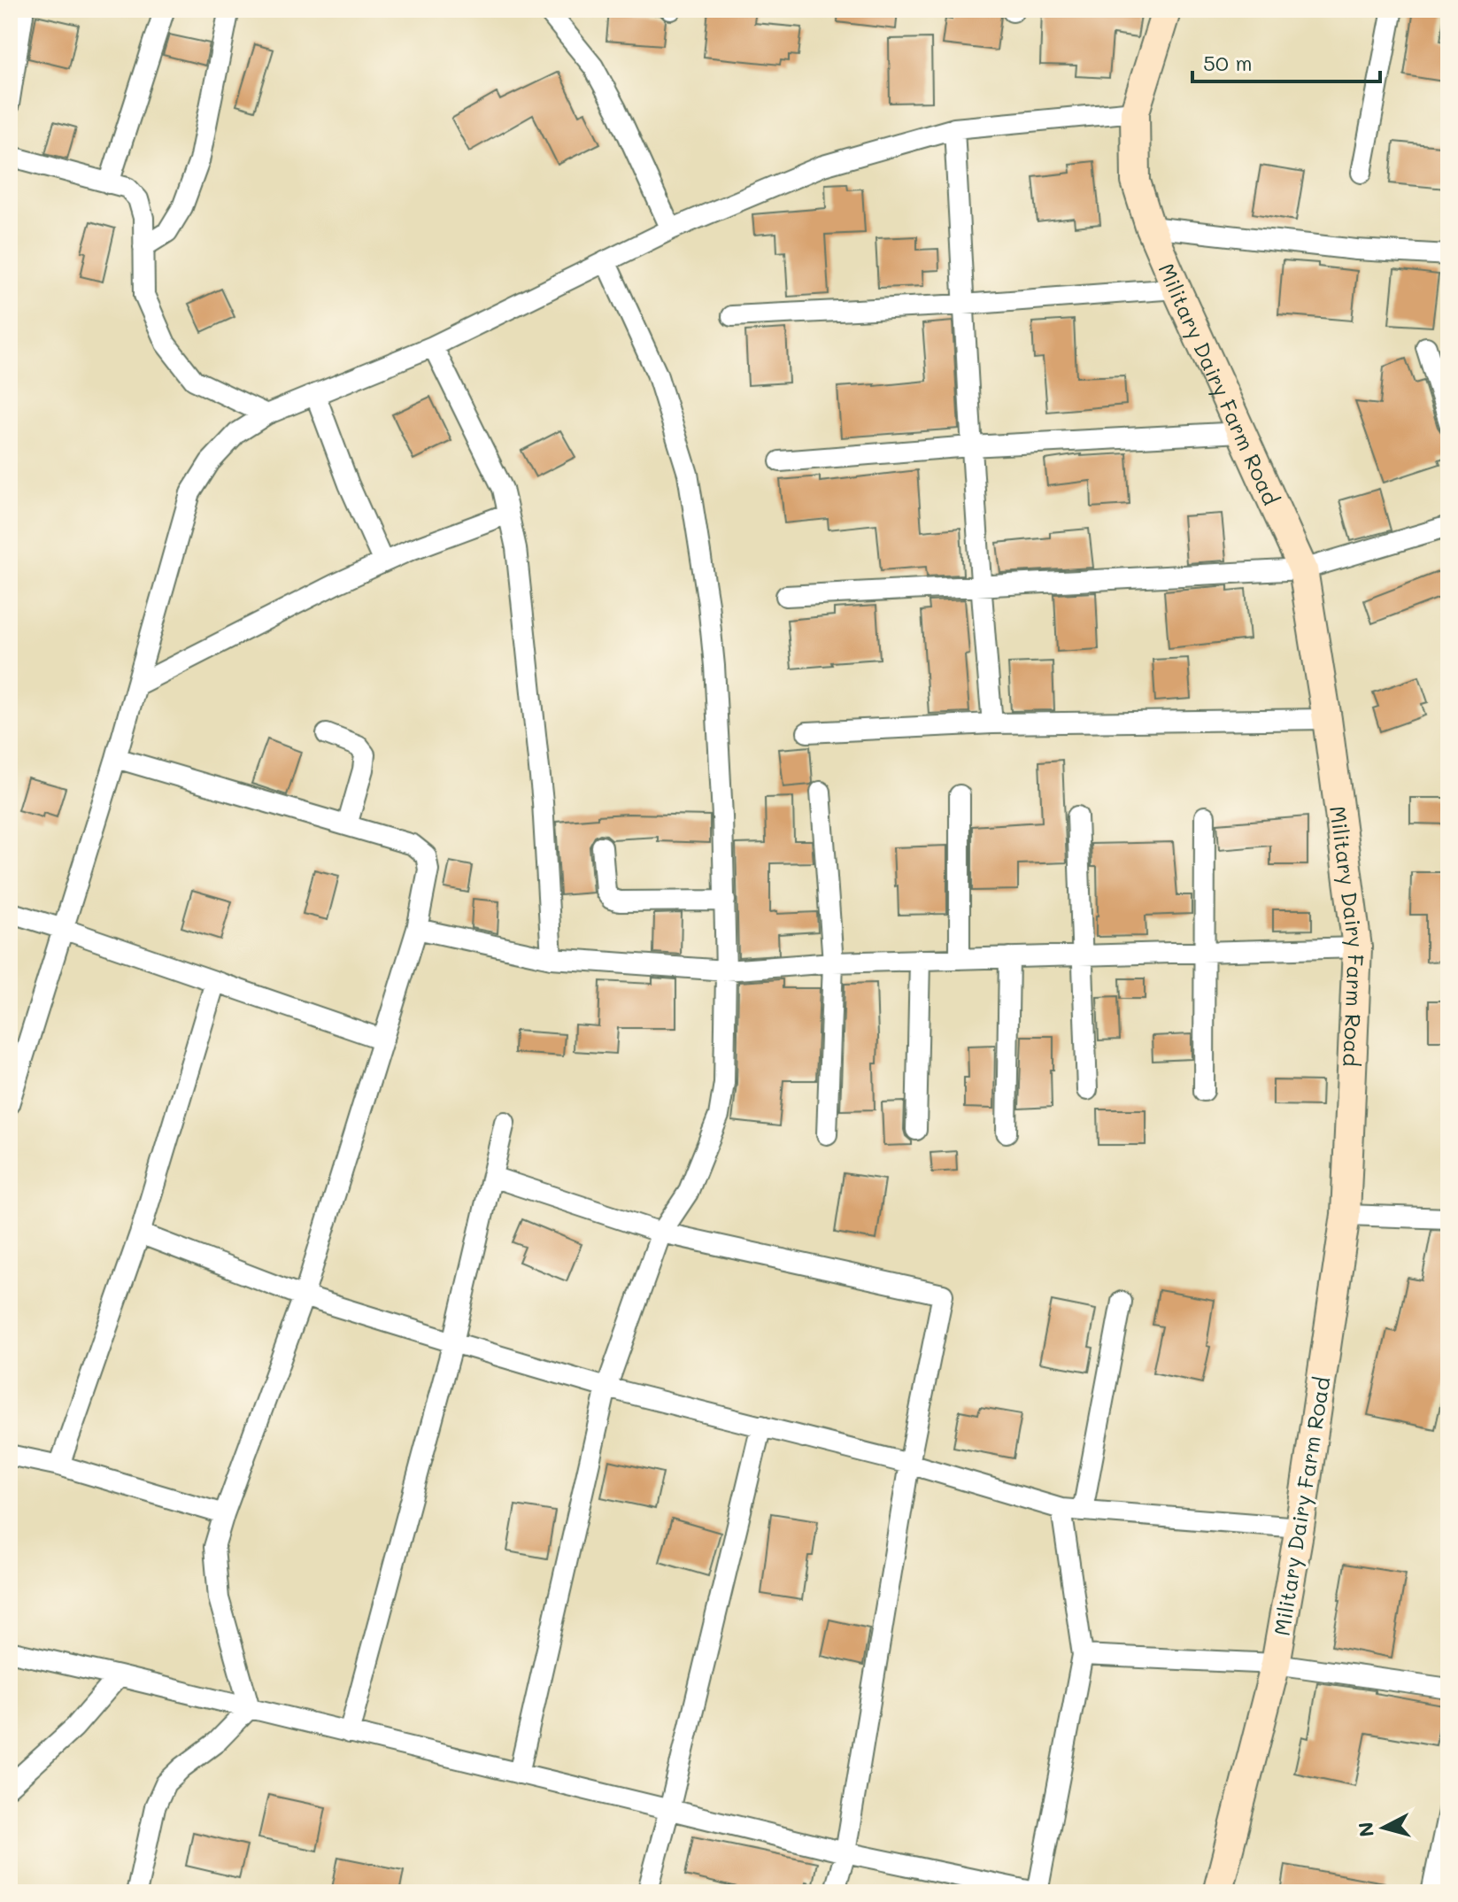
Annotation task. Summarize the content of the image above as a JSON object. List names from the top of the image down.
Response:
{
  "streets": {
    "main road": ["Military Dairy Farm Road"]
  },
  "scale_bar": "50 m",
  "north": "left"
}
